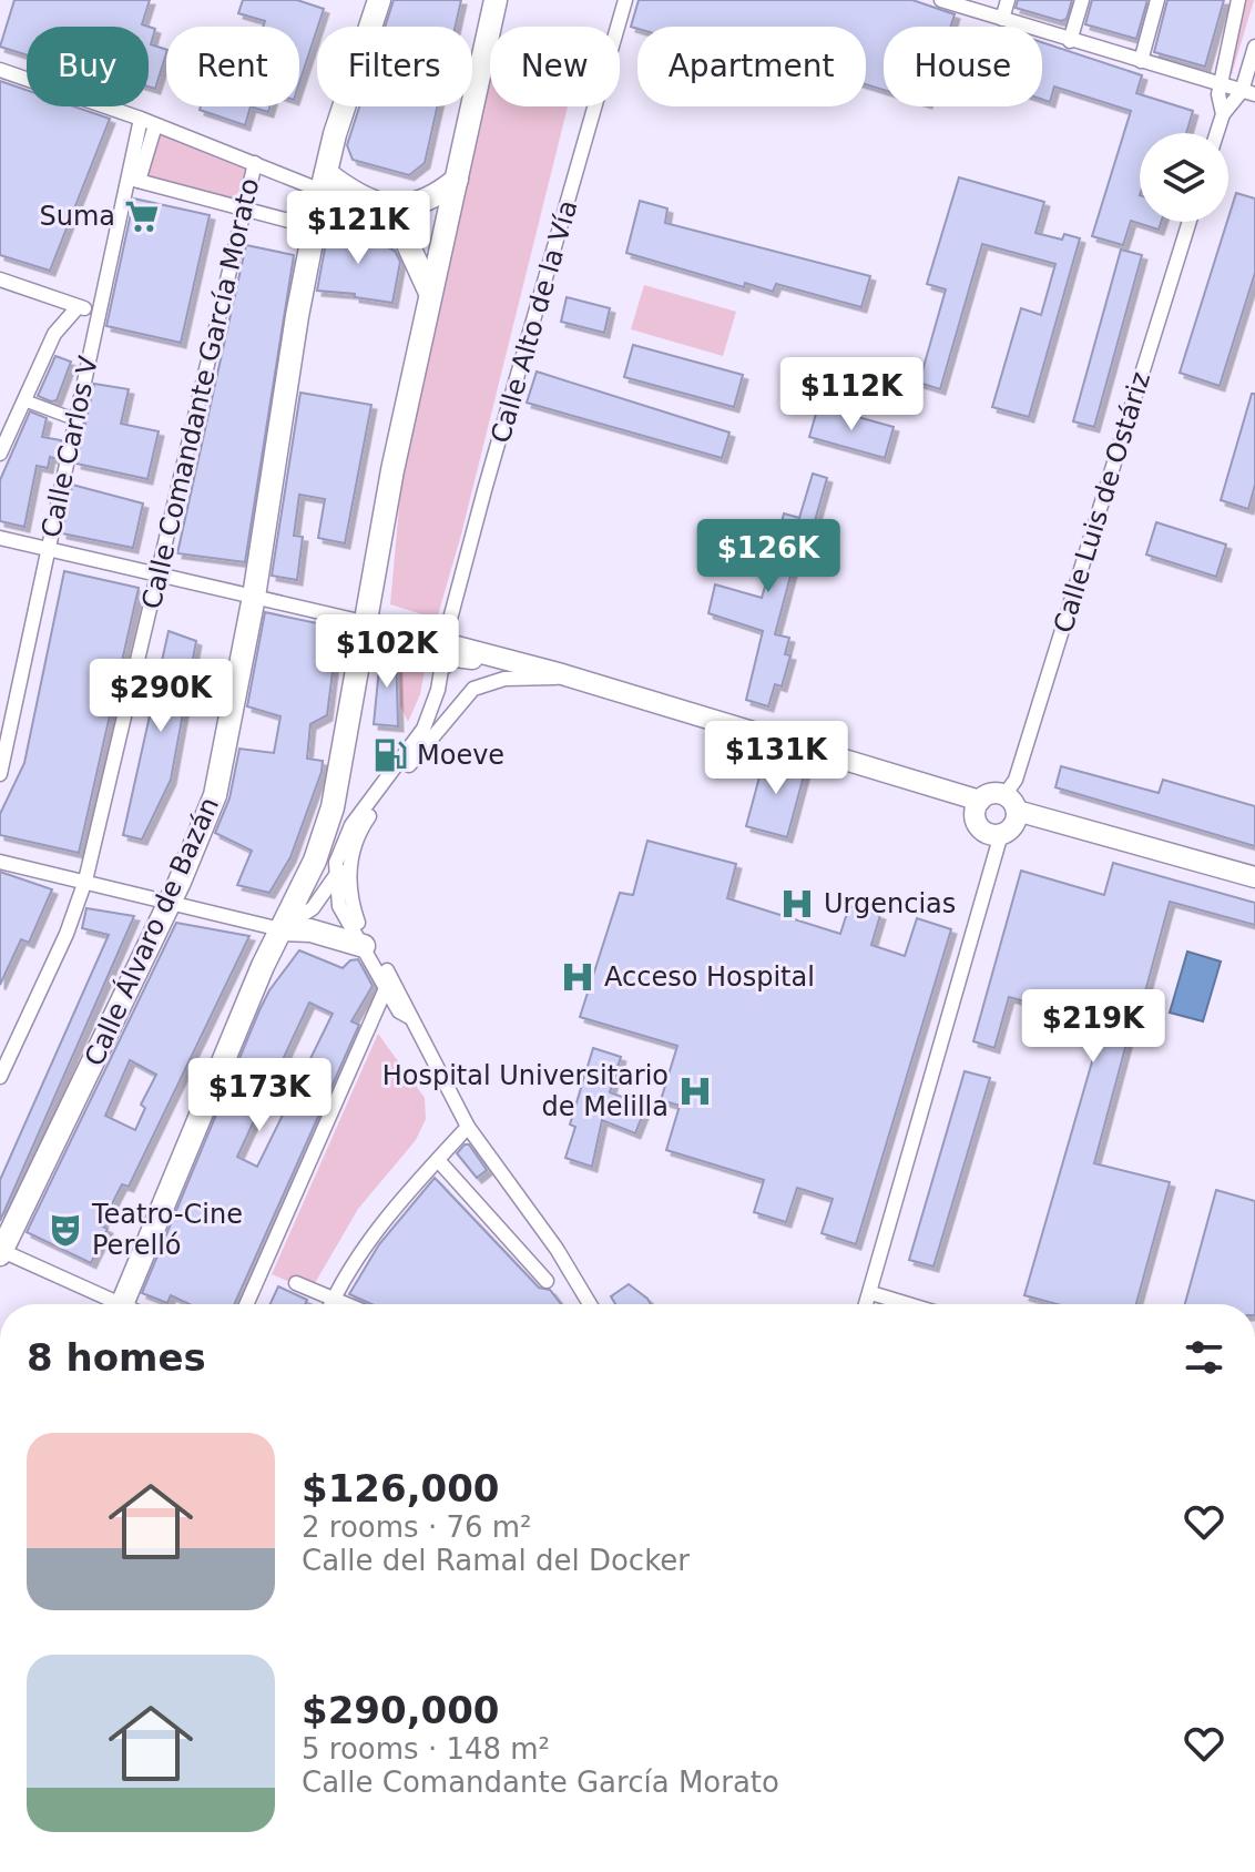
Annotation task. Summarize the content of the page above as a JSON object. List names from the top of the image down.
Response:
{
  "streets": {
    "main road": ["Calle Álvaro de Bazán"],
    "street": [
      "Calle Alto de la Vía",
      "Calle Comandante García Morato",
      "Calle Carlos V",
      "Calle Luis de Ostáriz"
    ]
  },
  "places": {
    "supermarket": ["Suma"],
    "fuel station": ["Moeve"],
    "hospital": ["Urgencias", "Acceso Hospital", "Hospital Universitario de Melilla"],
    "theatre": ["Teatro-Cine Perelló"]
  },
  "page": {
    "chip": [
      "Buy",
      "Rent",
      "Filters",
      "New",
      "Apartment",
      "House"
    ],
    "price": [
      "$121K",
      "$112K",
      "$126K",
      "$102K",
      "$290K",
      "$131K",
      "$219K",
      "$173K"
    ],
    "heading": "8 homes",
    "list": [
      {
        "name": "$126,000",
        "note": "2 rooms · 76 m² · Calle del Ramal del Docker"
      },
      {
        "name": "$290,000",
        "note": "5 rooms · 148 m² · Calle Comandante García Morato"
      }
    ]
  }
}
